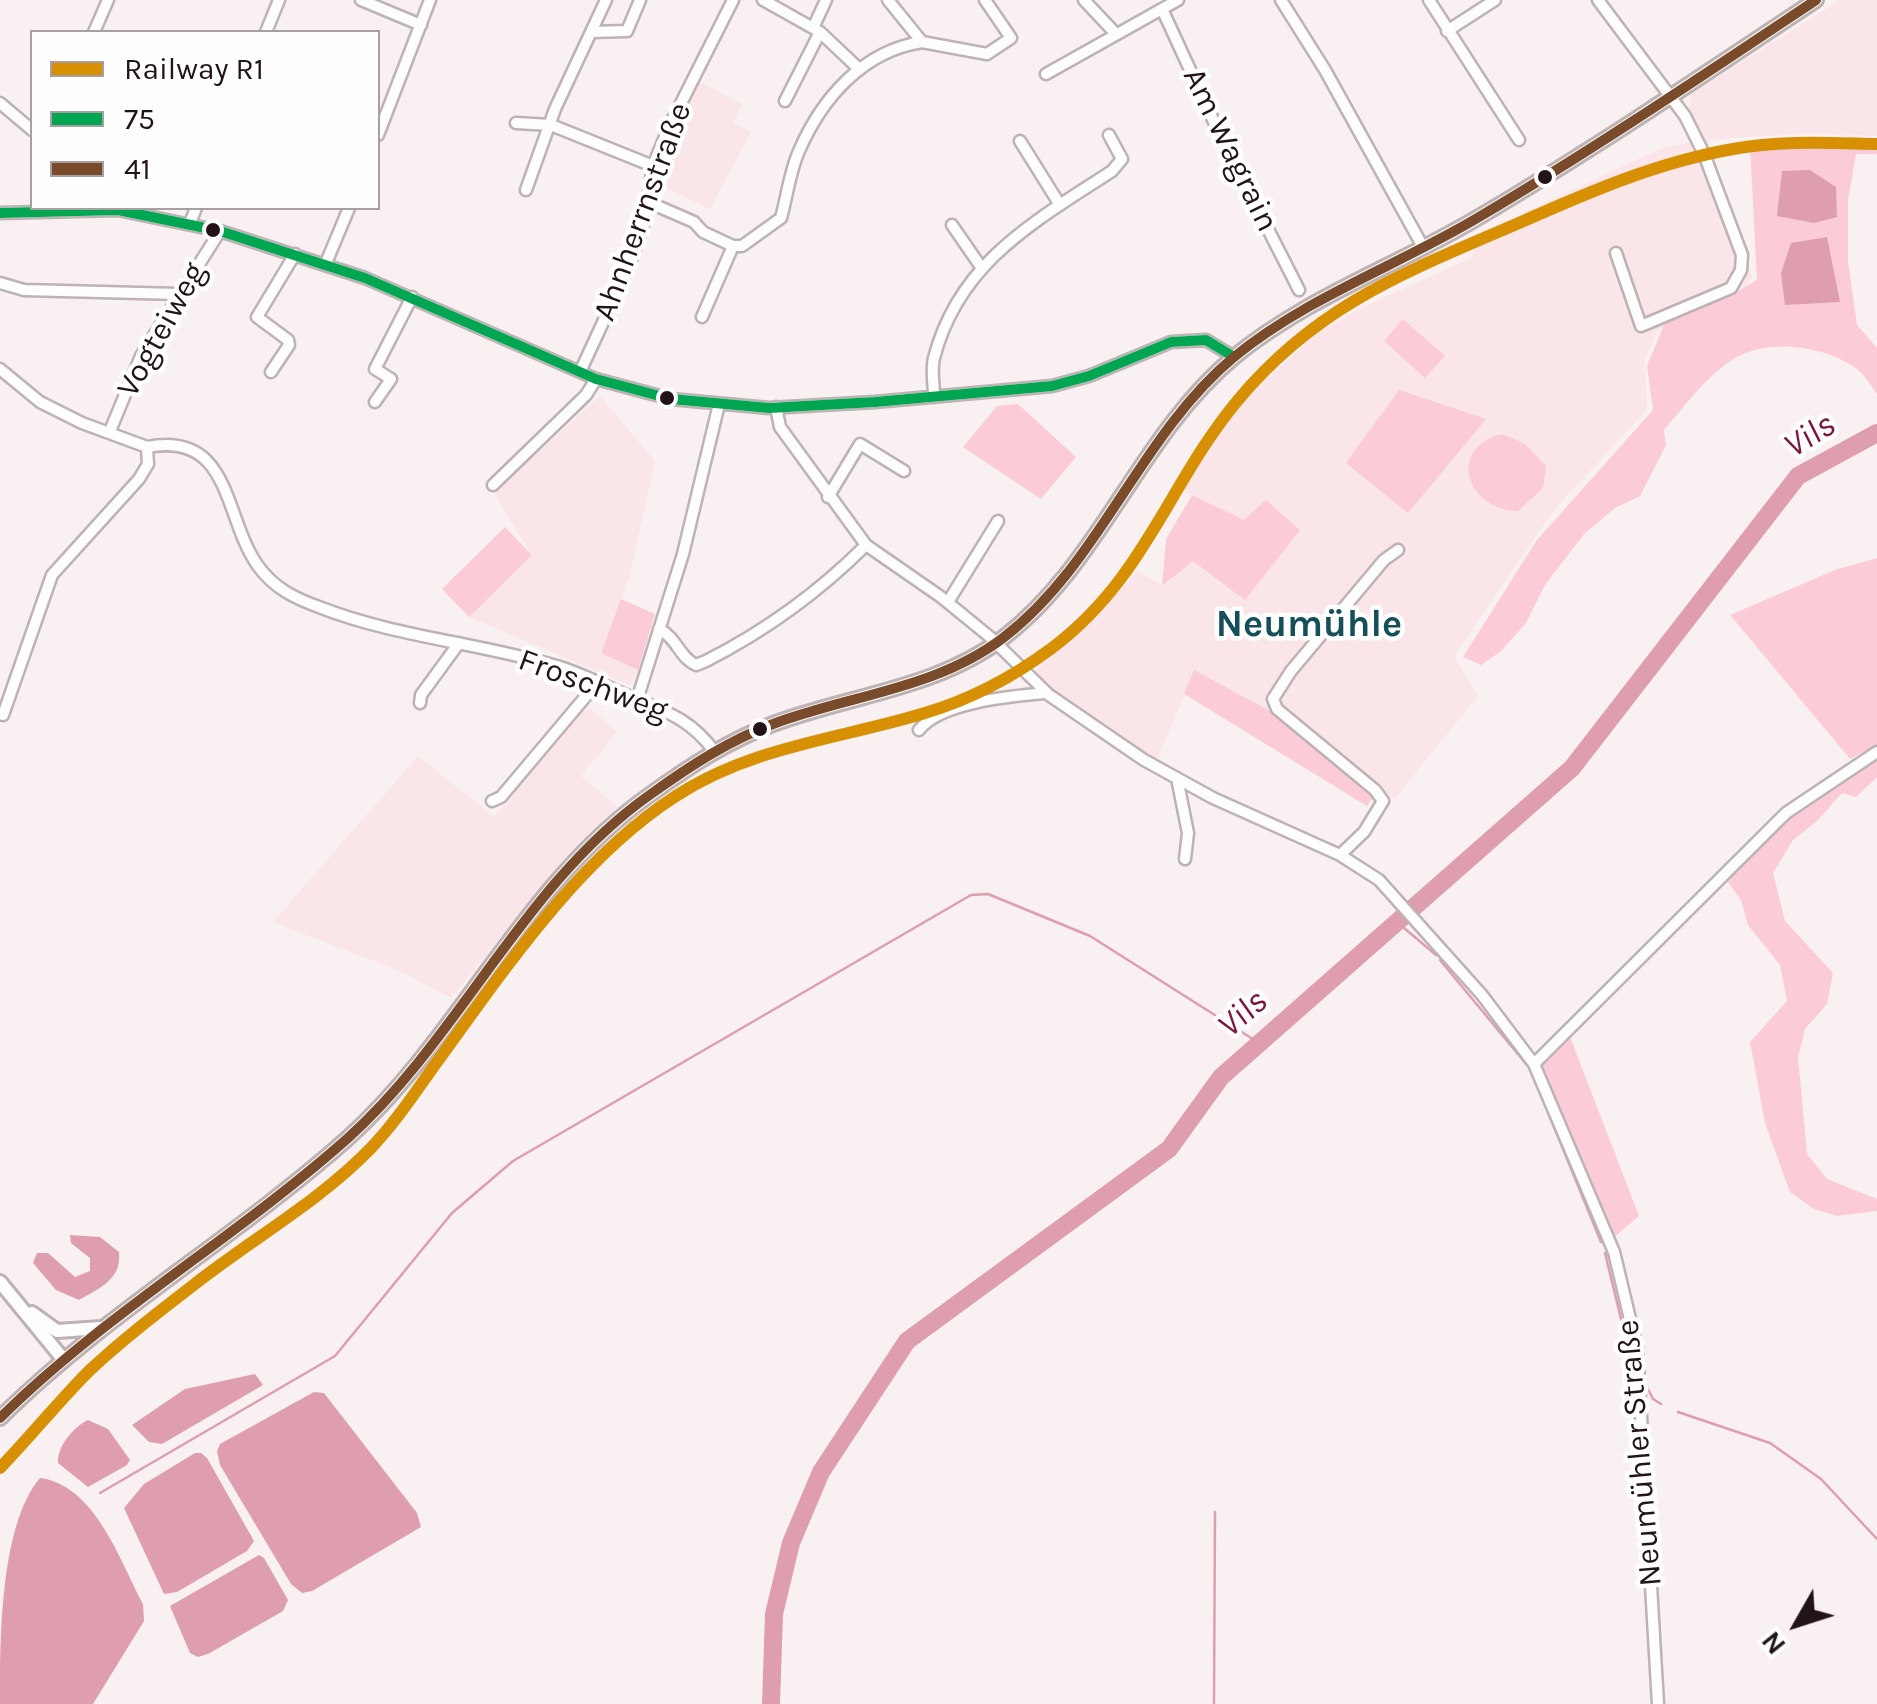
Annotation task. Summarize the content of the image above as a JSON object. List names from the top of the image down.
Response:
{
  "streets": {
    "street": [
      "Am Wagrain",
      "Ahnherrnstraße",
      "Vogteiweg",
      "Froschweg",
      "Neumühler Straße"
    ]
  },
  "crossings": [
    ["Vogteiweg", "Froschweg"]
  ],
  "districts": ["Neumühle"],
  "water": ["Vils"],
  "lines": ["transit line 41", "rail line R1", "transit line 75"],
  "legend": ["Railway R1", "75", "41"],
  "north": "bottom left"
}
